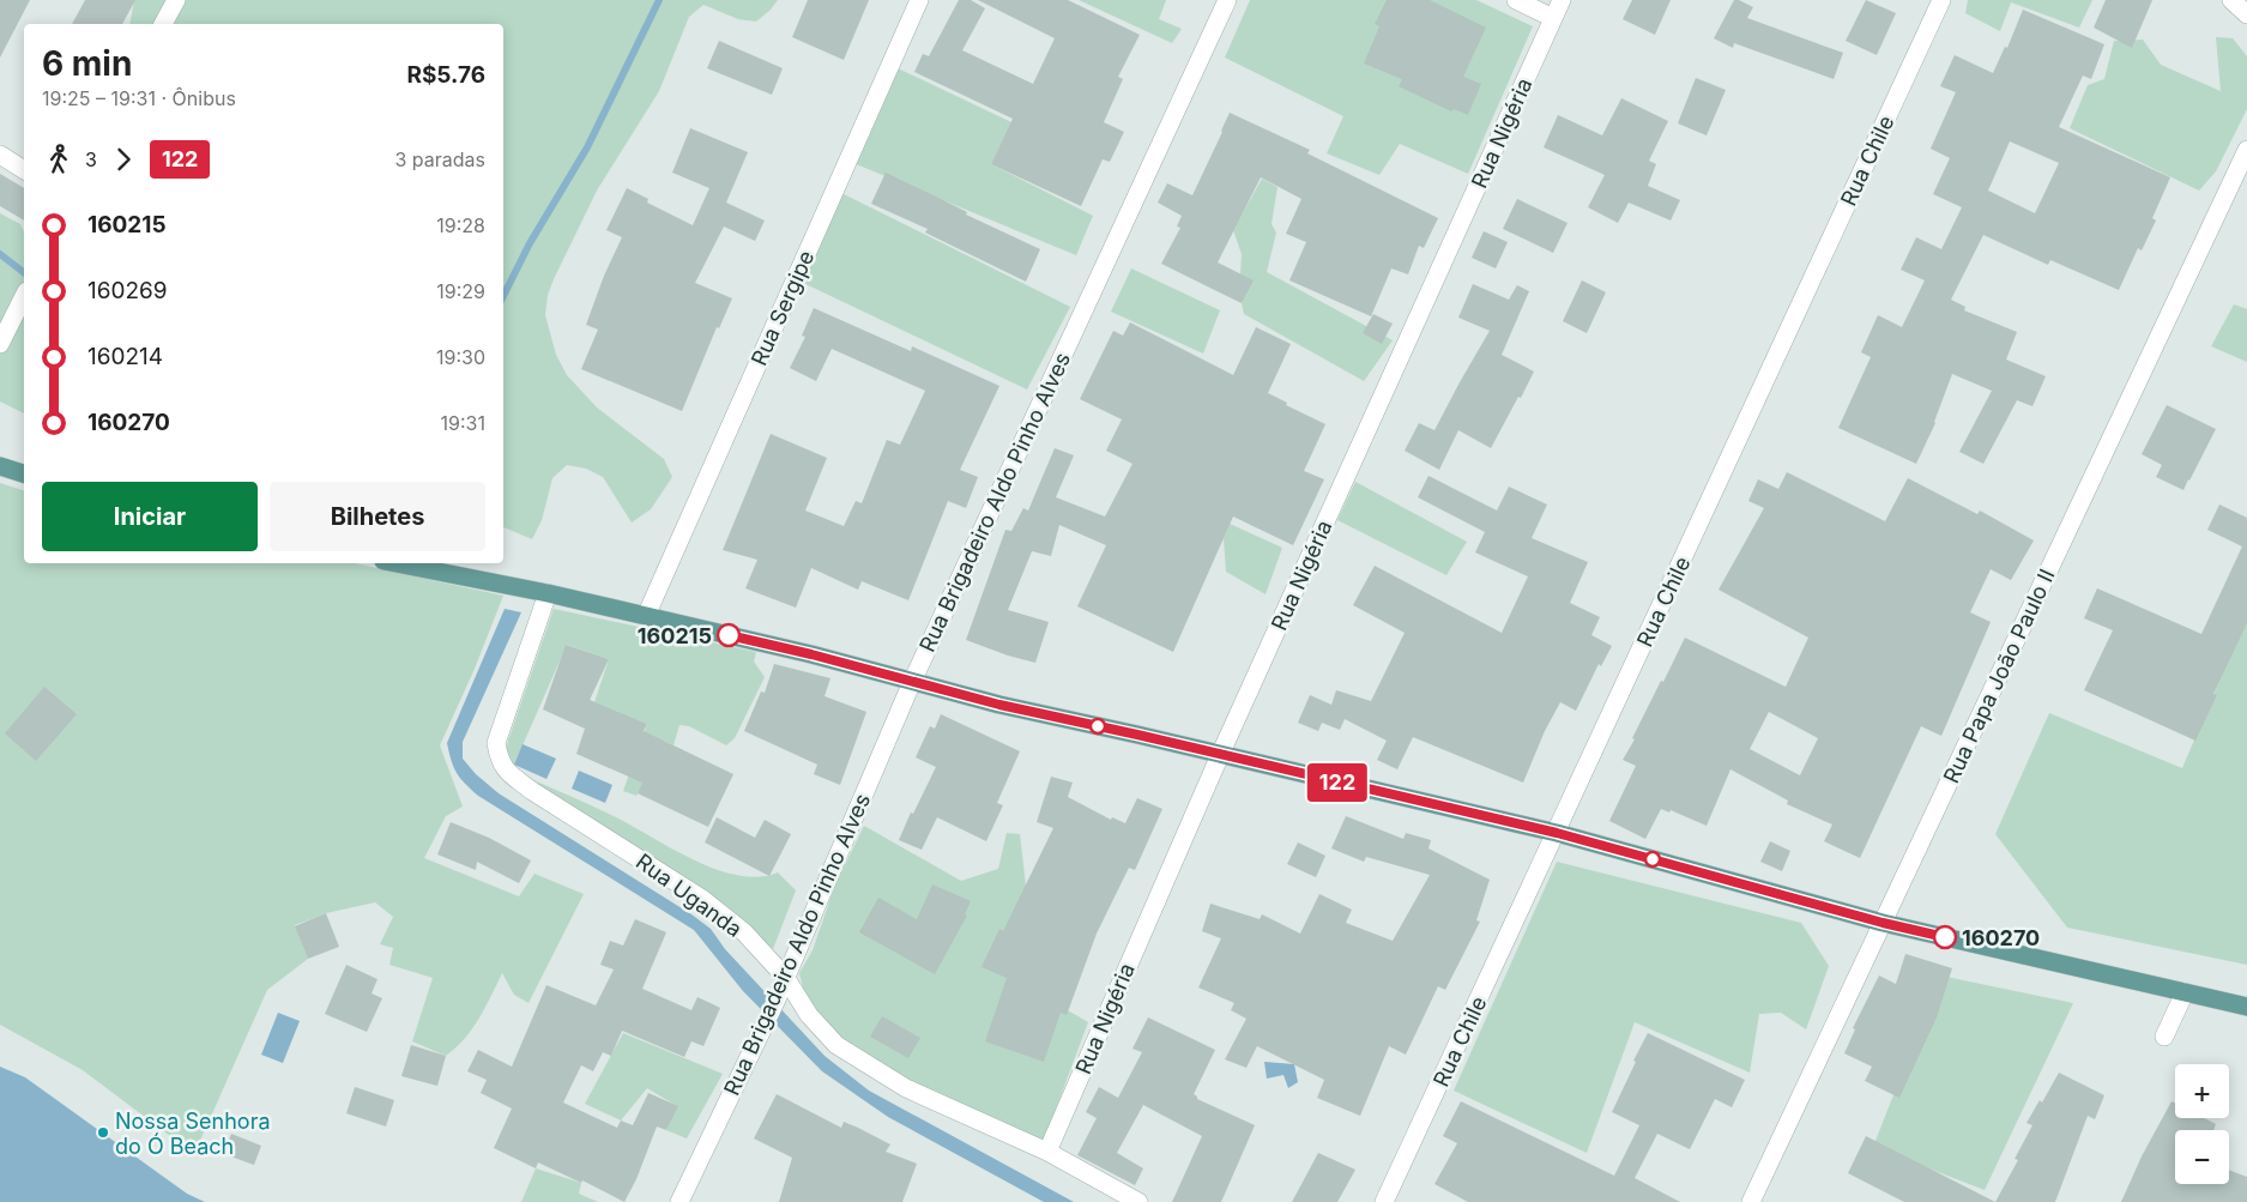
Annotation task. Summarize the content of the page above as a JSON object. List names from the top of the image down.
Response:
{
  "streets": {
    "street": [
      "Rua Nigéria",
      "Rua Chile",
      "Rua Sergipe",
      "Rua Brigadeiro Aldo Pinho Alves",
      "Rua Papa João Paulo II",
      "Rua Uganda"
    ]
  },
  "crossings": [
    ["Rua Nigéria", "Rua Uganda"],
    ["Rua Brigadeiro Aldo Pinho Alves", "Rua Uganda"]
  ],
  "places": ["160215", "160270", "Nossa Senhora do Ó Beach"],
  "lines": ["bus line 122"],
  "page": {
    "on_map": "122",
    "heading": ["6 min", "19:25 – 19:31 · Ônibus", "R$5.76"],
    "legs": ["3", "122", "3 paradas"],
    "list": [
      {
        "name": "160215",
        "value": "19:28"
      },
      {
        "name": "160269",
        "value": "19:29"
      },
      {
        "name": "160214",
        "value": "19:30"
      },
      {
        "name": "160270",
        "value": "19:31"
      }
    ],
    "buttons": ["Iniciar", "Bilhetes"],
    "map_buttons": ["+", "−"]
  }
}
